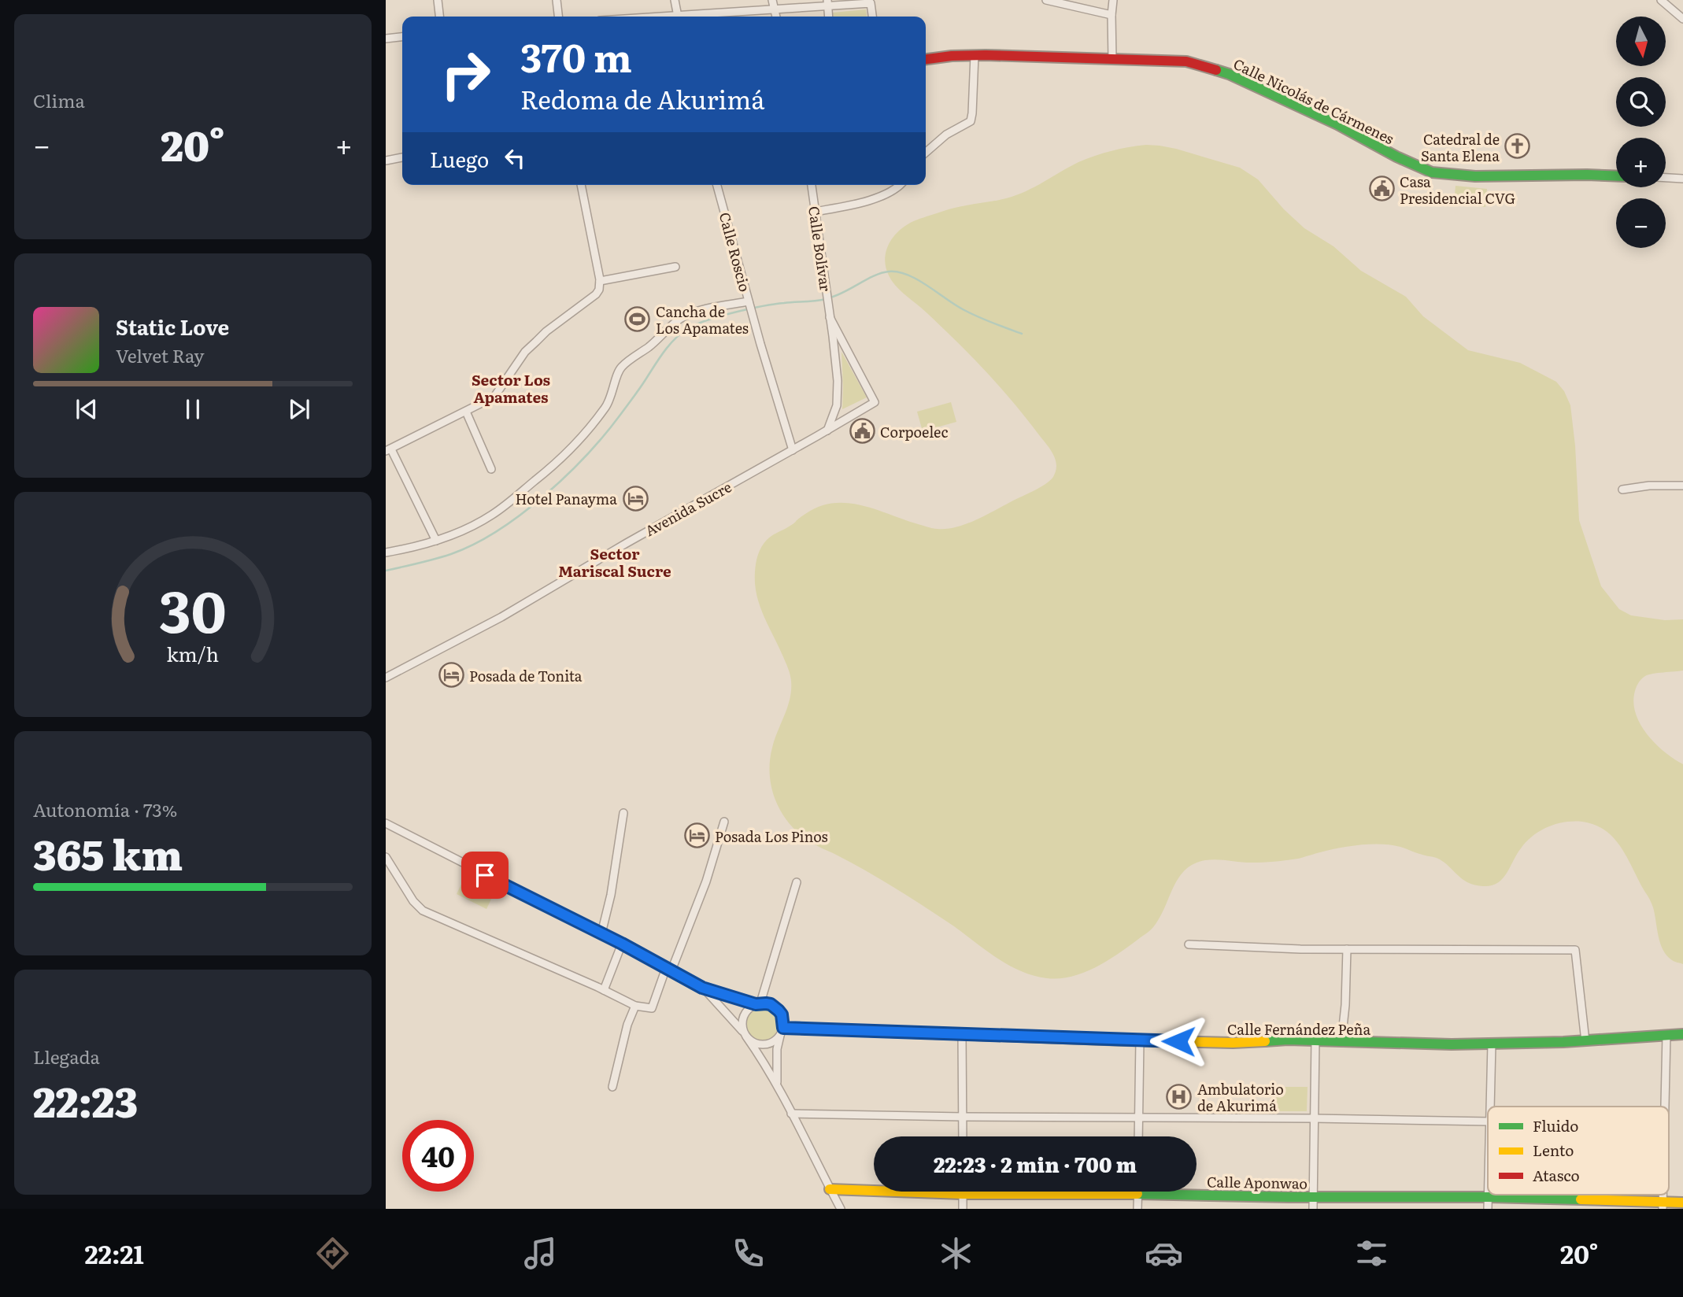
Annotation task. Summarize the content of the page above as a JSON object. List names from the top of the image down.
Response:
{
  "streets": {
    "street": [
      "Calle Nicolás de Cármenes",
      "Calle Bolívar",
      "Calle Roscio",
      "Avenida Sucre",
      "Calle Fernández Peña",
      "Calle Aponwao"
    ]
  },
  "crossings": [
    ["Calle Bolívar", "Avenida Sucre"],
    ["Calle Roscio", "Avenida Sucre"]
  ],
  "districts": ["Sector Los Apamates", "Sector Mariscal Sucre"],
  "places": {
    "church": ["Catedral de Santa Elena"],
    "public building": ["Casa Presidencial CVG", "Corpoelec"],
    "sports": ["Cancha de Los Apamates"],
    "hotel": ["Hotel Panayma", "Posada de Tonita", "Posada Los Pinos"],
    "hospital": ["Ambulatorio de Akurimá"]
  },
  "legend": ["Fluido", "Lento", "Atasco"],
  "north": "bottom",
  "page": {
    "tile": [
      "Clima",
      ["Autonomía · 73%", "365 km"],
      ["Llegada", "22:23"]
    ],
    "map_buttons": ["+", "−"],
    "turn": ["370 m", "Redoma de Akurimá"],
    "heat": ["−", "20°", "+"],
    "then": "Luego",
    "song": ["Static Love", "Velvet Ray"],
    "limit": "40",
    "trip": "22:23 · 2 min · 700 m",
    "tabs": ["22:21", "20°"],
    "gauge": ["30", "km/h"]
  }
}
